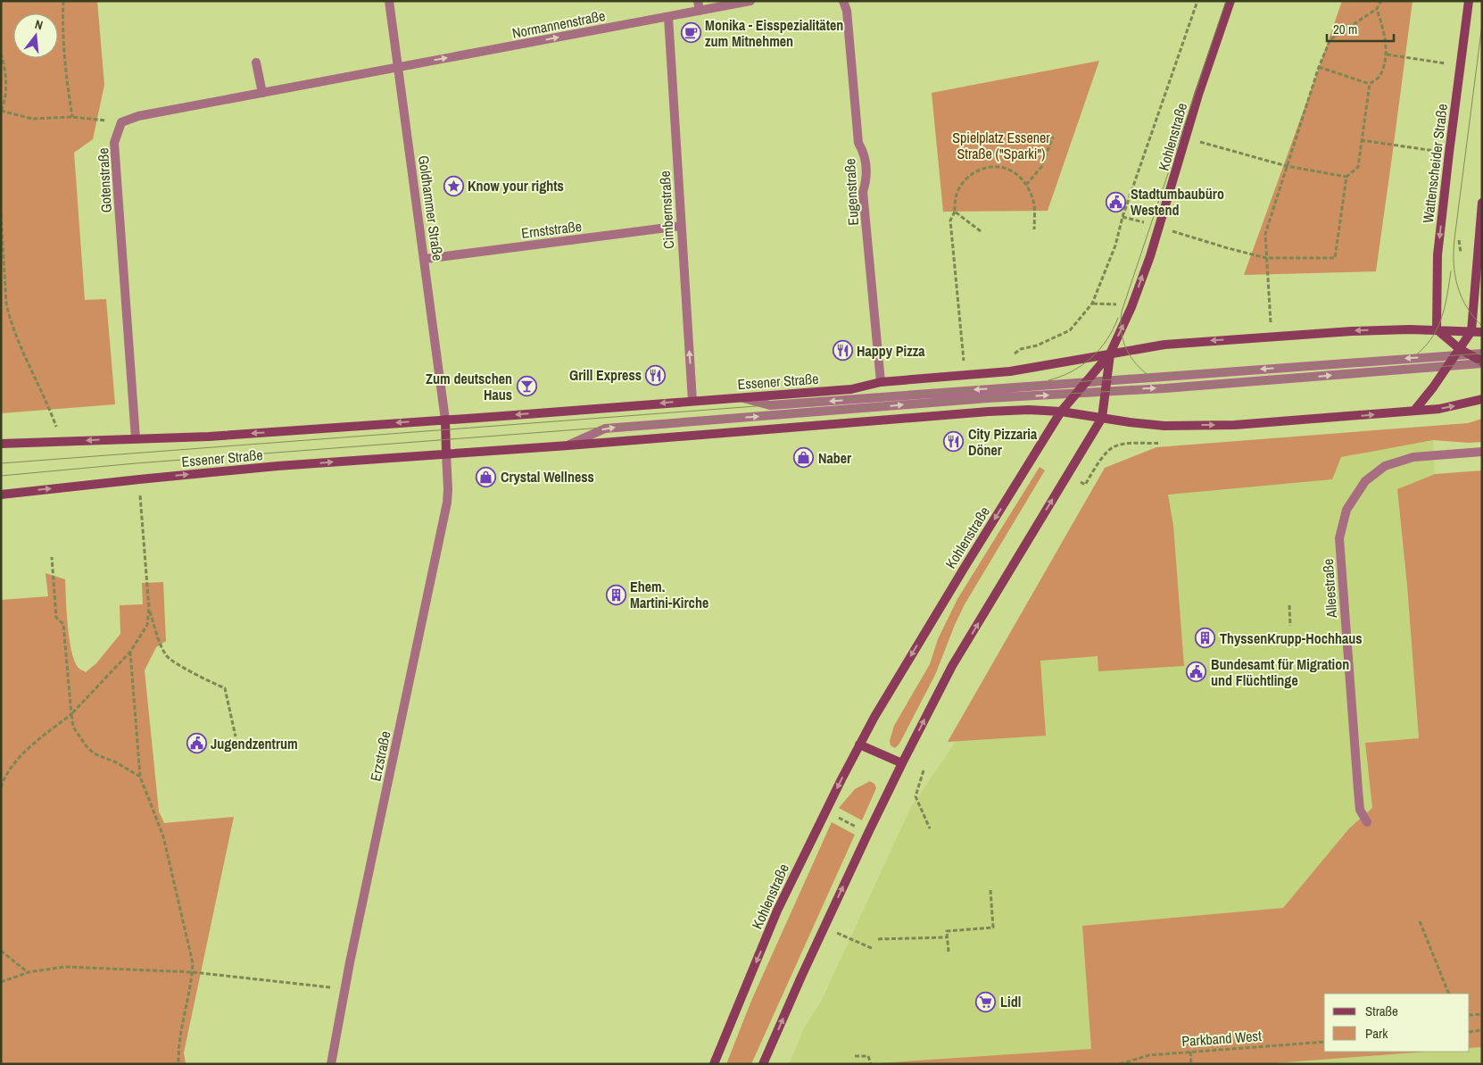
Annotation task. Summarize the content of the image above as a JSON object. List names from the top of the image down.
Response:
{
  "streets": {
    "main road": ["Kohlenstraße", "Wattenscheider Straße", "Essener Straße"],
    "street": [
      "Normannenstraße",
      "Gotenstraße",
      "Eugenstraße",
      "Goldhammer Straße",
      "Cimbernstraße",
      "Ernststraße",
      "Alleestraße",
      "Erzstraße"
    ],
    "path": ["Parkband West"]
  },
  "crossings": [
    ["Normannenstraße", "Goldhammer Straße"],
    ["Normannenstraße", "Cimbernstraße"],
    ["Kohlenstraße", "Essener Straße"],
    ["Gotenstraße", "Essener Straße"],
    ["Eugenstraße", "Essener Straße"],
    ["Goldhammer Straße", "Ernststraße"],
    ["Goldhammer Straße", "Essener Straße"],
    ["Cimbernstraße", "Ernststraße"],
    ["Cimbernstraße", "Essener Straße"],
    ["Essener Straße", "Erzstraße"]
  ],
  "one_way": ["Normannenstraße", "Cimbernstraße"],
  "parks": ["Spielplatz Essener Straße (\"Sparki\")"],
  "places": {
    "cafe": ["Monika - Eisspezialitäten zum Mitnehmen"],
    "place": ["Know your rights"],
    "public building": ["Stadtumbaubüro Westend", "Bundesamt für Migration und Flüchtlinge", "Jugendzentrum"],
    "restaurant": ["Happy Pizza", "Grill Express", "City Pizzaria Döner"],
    "bar": ["Zum deutschen Haus"],
    "shop": ["Naber", "Crystal Wellness"],
    "building": ["Ehem. Martini-Kirche", "ThyssenKrupp-Hochhaus"],
    "supermarket": ["Lidl"]
  },
  "legend": ["Straße", "Park"],
  "scale_bar": "20 m",
  "north": "top"
}
